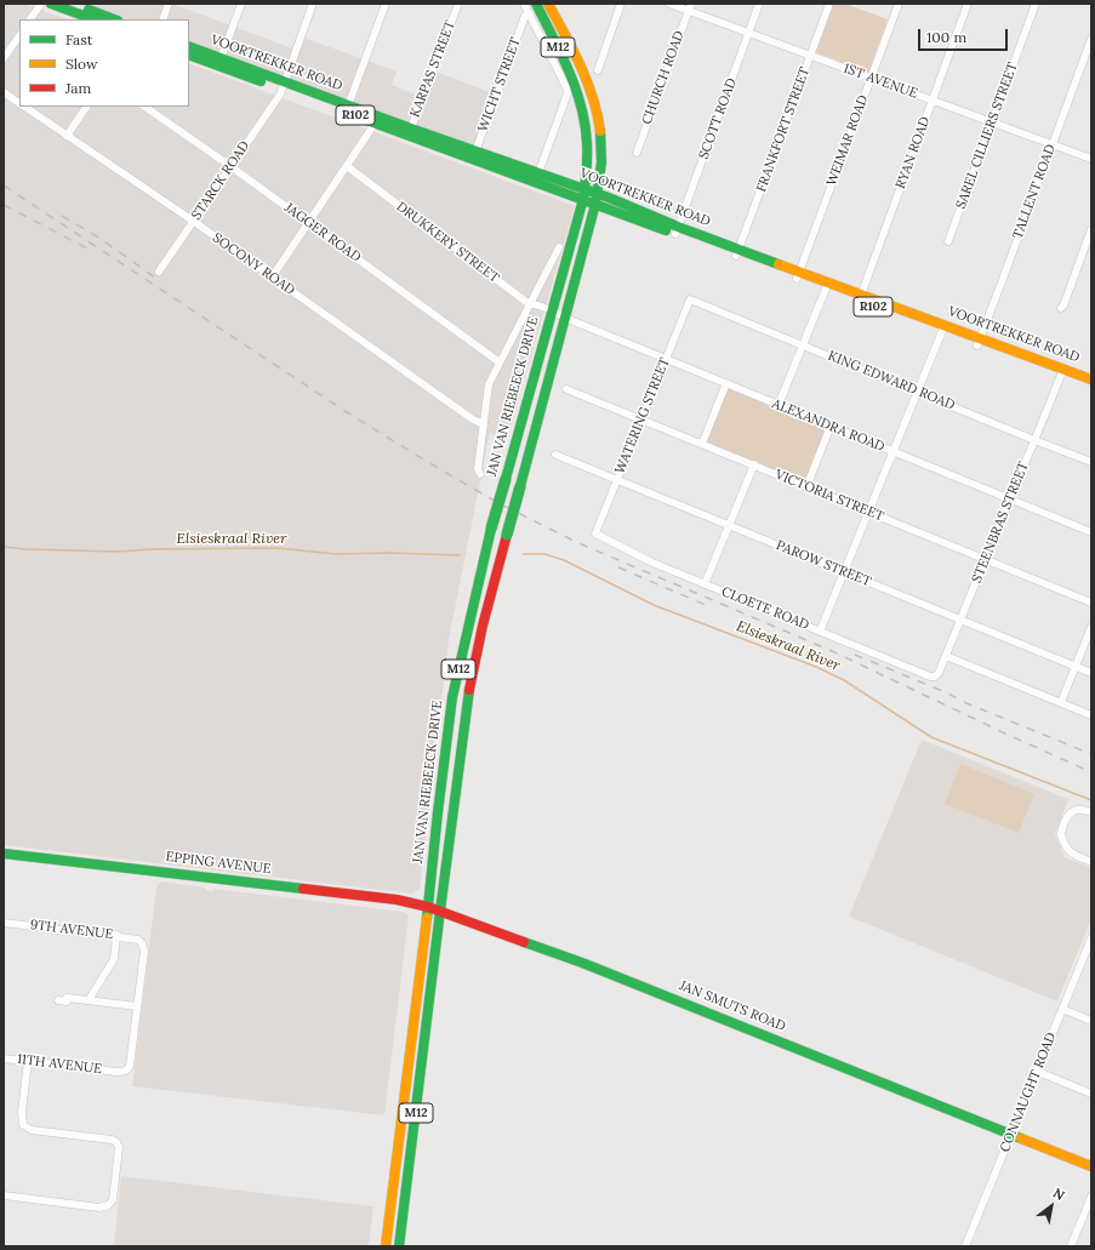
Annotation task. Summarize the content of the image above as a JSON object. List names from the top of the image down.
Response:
{
  "streets": {
    "main road": [
      "M12",
      "VOORTREKKER ROAD",
      "R102",
      "JAN VAN RIEBEECK DRIVE",
      "EPPING AVENUE",
      "JAN SMUTS ROAD"
    ],
    "street": [
      "KARPAS STREET",
      "CHURCH ROAD",
      "1ST AVENUE",
      "WICHT STREET",
      "SCOTT ROAD",
      "FRANKFORT STREET",
      "SAREL CILLIERS STREET",
      "WEIMAR ROAD",
      "RYAN ROAD",
      "STARCK ROAD",
      "TALLENT ROAD",
      "JAGGER ROAD",
      "DRUKKERY STREET",
      "SOCONY ROAD",
      "KING EDWARD ROAD",
      "WATERING STREET",
      "ALEXANDRA ROAD",
      "VICTORIA STREET",
      "STEENBRAS STREET",
      "PAROW STREET",
      "CLOETE ROAD",
      "9TH AVENUE",
      "11TH AVENUE",
      "CONNAUGHT ROAD"
    ]
  },
  "crossings": [
    ["M12", "VOORTREKKER ROAD"],
    ["M12", "WICHT STREET"],
    ["M12", "JAN VAN RIEBEECK DRIVE"],
    ["VOORTREKKER ROAD", "KARPAS STREET"],
    ["VOORTREKKER ROAD", "WICHT STREET"],
    ["VOORTREKKER ROAD", "SCOTT ROAD"],
    ["VOORTREKKER ROAD", "FRANKFORT STREET"],
    ["VOORTREKKER ROAD", "WEIMAR ROAD"],
    ["VOORTREKKER ROAD", "RYAN ROAD"],
    ["VOORTREKKER ROAD", "STARCK ROAD"],
    ["VOORTREKKER ROAD", "TALLENT ROAD"],
    ["VOORTREKKER ROAD", "JAN VAN RIEBEECK DRIVE"],
    ["VOORTREKKER ROAD", "STEENBRAS STREET"],
    ["CHURCH ROAD", "1ST AVENUE"],
    ["1ST AVENUE", "SCOTT ROAD"],
    ["1ST AVENUE", "FRANKFORT STREET"],
    ["1ST AVENUE", "SAREL CILLIERS STREET"],
    ["1ST AVENUE", "WEIMAR ROAD"],
    ["1ST AVENUE", "RYAN ROAD"],
    ["1ST AVENUE", "TALLENT ROAD"],
    ["STARCK ROAD", "JAGGER ROAD"],
    ["STARCK ROAD", "SOCONY ROAD"],
    ["DRUKKERY STREET", "JAN VAN RIEBEECK DRIVE"],
    ["DRUKKERY STREET", "ALEXANDRA ROAD"],
    ["KING EDWARD ROAD", "WATERING STREET"],
    ["KING EDWARD ROAD", "STEENBRAS STREET"],
    ["JAN VAN RIEBEECK DRIVE", "ALEXANDRA ROAD"],
    ["JAN VAN RIEBEECK DRIVE", "EPPING AVENUE"],
    ["JAN VAN RIEBEECK DRIVE", "JAN SMUTS ROAD"],
    ["WATERING STREET", "ALEXANDRA ROAD"],
    ["WATERING STREET", "VICTORIA STREET"],
    ["WATERING STREET", "PAROW STREET"],
    ["WATERING STREET", "CLOETE ROAD"],
    ["ALEXANDRA ROAD", "STEENBRAS STREET"],
    ["VICTORIA STREET", "STEENBRAS STREET"],
    ["STEENBRAS STREET", "PAROW STREET"],
    ["STEENBRAS STREET", "CLOETE ROAD"],
    ["EPPING AVENUE", "JAN SMUTS ROAD"],
    ["9TH AVENUE", "11TH AVENUE"],
    ["JAN SMUTS ROAD", "CONNAUGHT ROAD"]
  ],
  "water": ["Elsieskraal River"],
  "legend": ["Fast", "Slow", "Jam"],
  "scale_bar": "100 m",
  "north": "top right"
}
